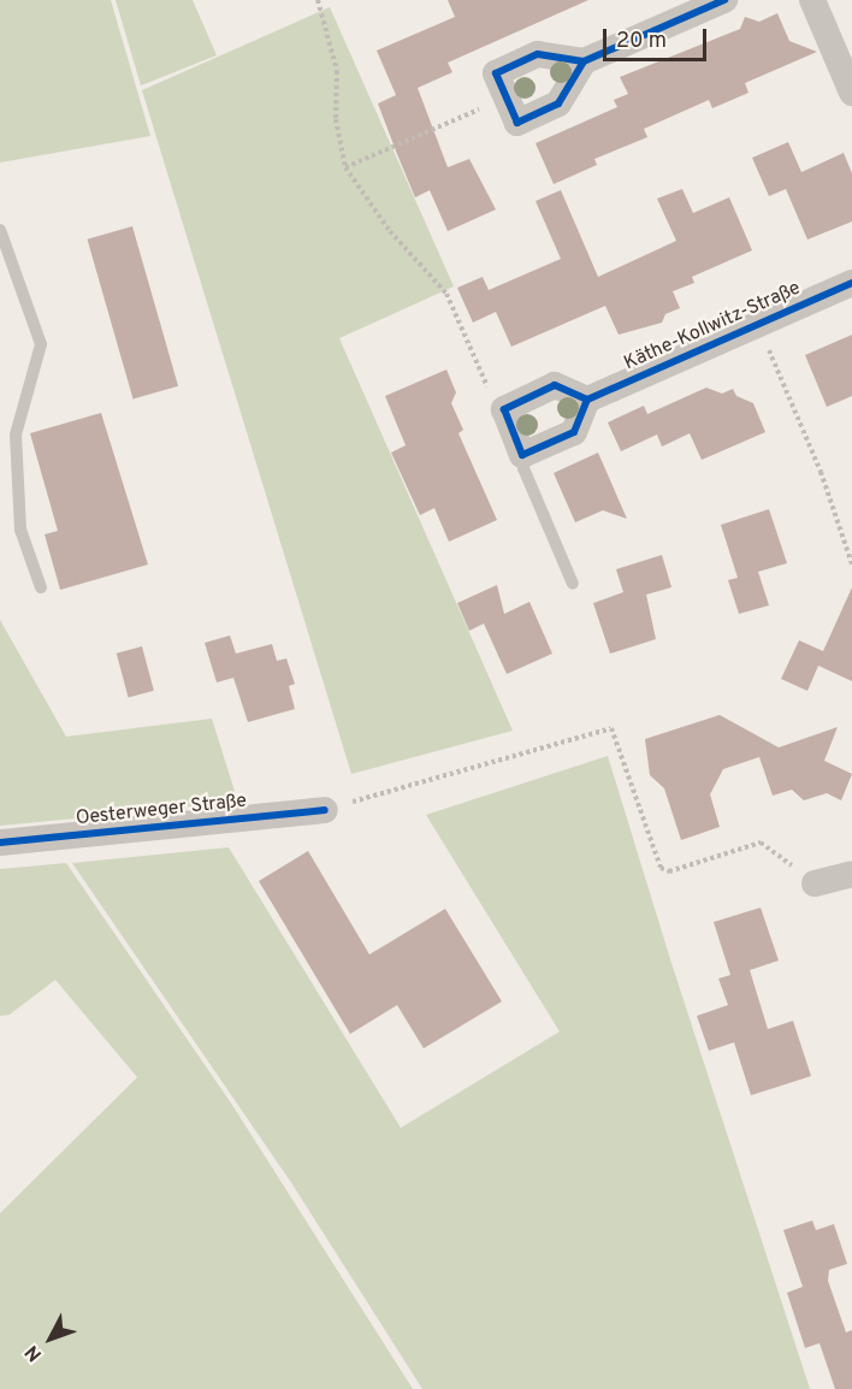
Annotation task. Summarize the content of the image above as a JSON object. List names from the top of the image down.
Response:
{
  "streets": {
    "street": ["Käthe-Kollwitz-Straße", "Oesterweger Straße"]
  },
  "scale_bar": "20 m",
  "north": "bottom left"
}
